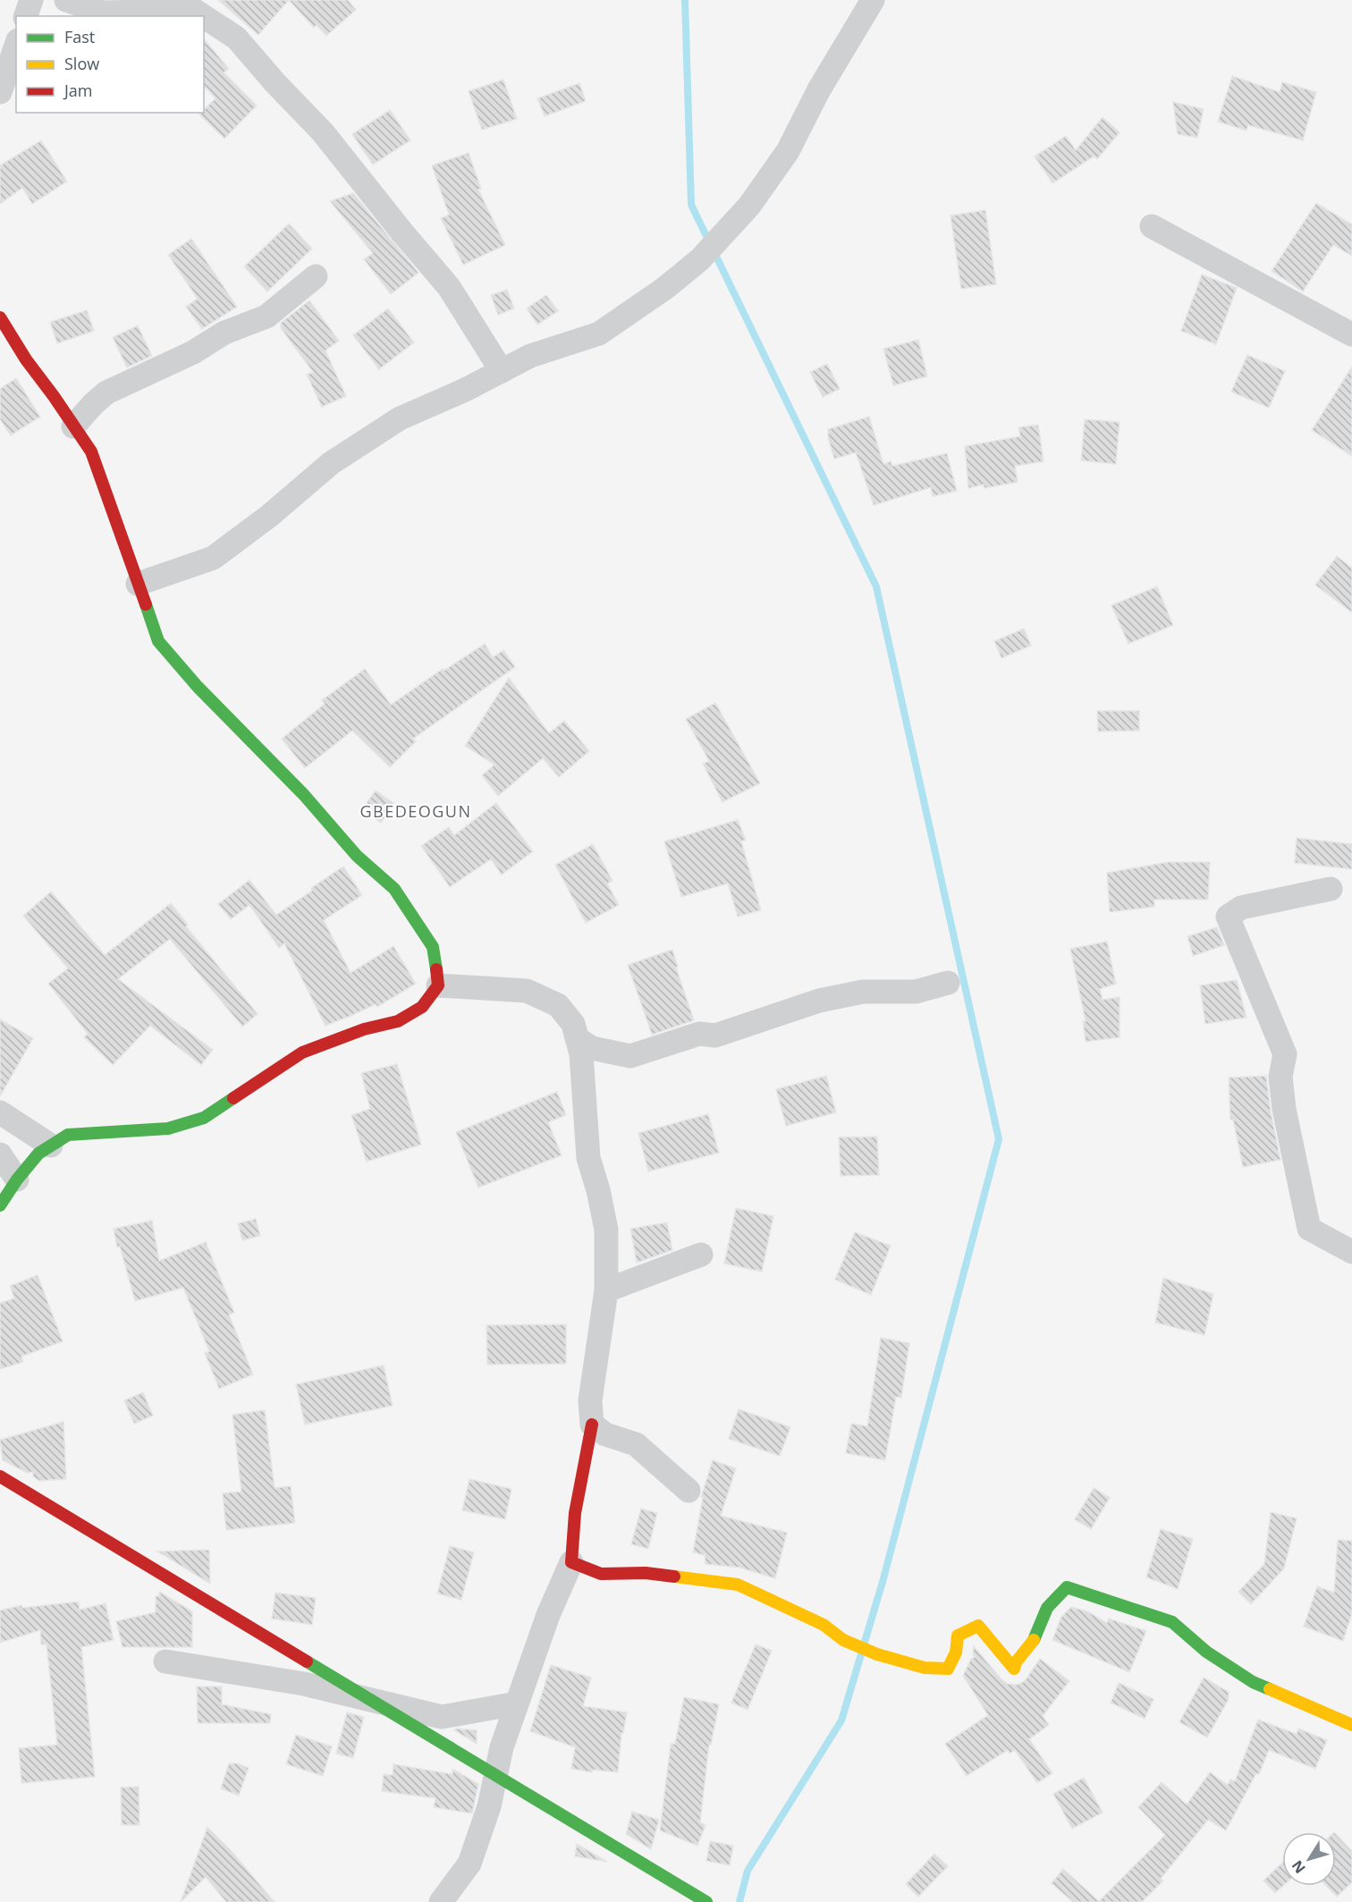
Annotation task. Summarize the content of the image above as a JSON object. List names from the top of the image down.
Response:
{
  "districts": ["GBEDEOGUN"],
  "legend": ["Fast", "Slow", "Jam"],
  "north": "bottom left"
}
